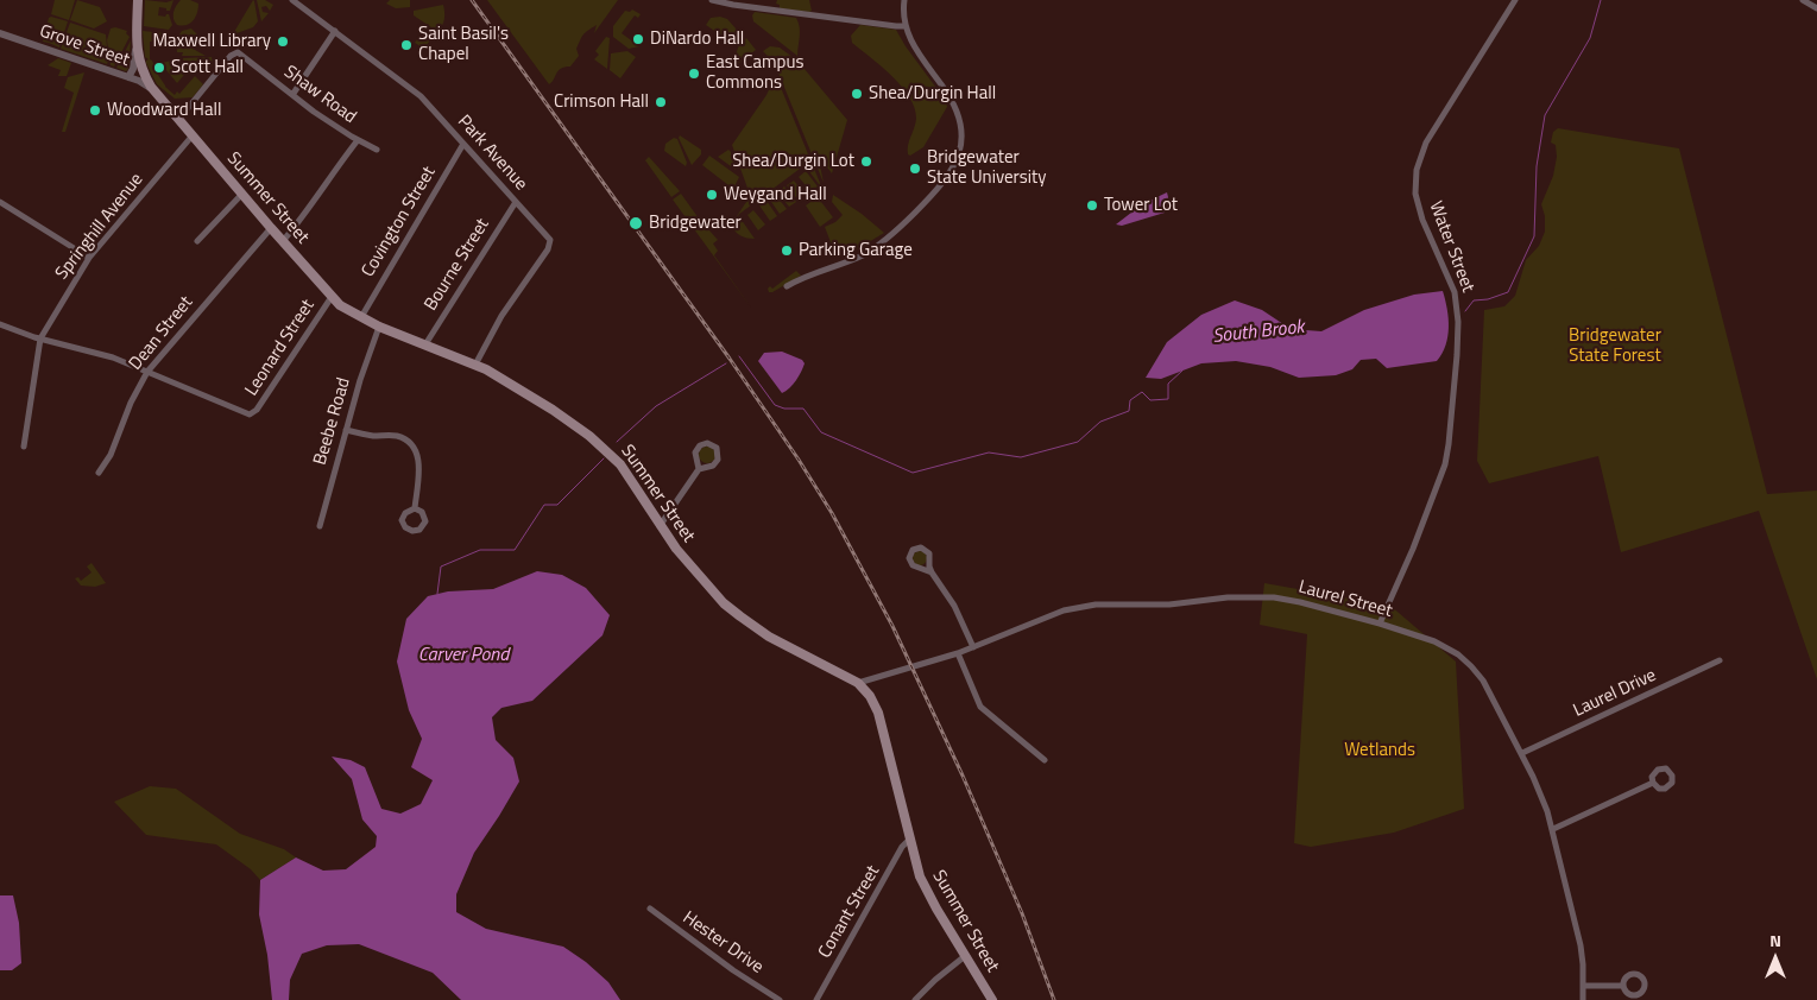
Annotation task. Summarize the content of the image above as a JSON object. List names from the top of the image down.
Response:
{
  "streets": {
    "main road": ["Summer Street"],
    "street": [
      "Grove Street",
      "Shaw Road",
      "Park Avenue",
      "Covington Street",
      "Springhill Avenue",
      "Water Street",
      "Bourne Street",
      "Dean Street",
      "Leonard Street",
      "Beebe Road",
      "Laurel Street",
      "Laurel Drive",
      "Conant Street",
      "Hester Drive"
    ]
  },
  "crossings": [
    ["Grove Street", "Summer Street"],
    ["Shaw Road", "Summer Street"],
    ["Park Avenue", "Summer Street"],
    ["Park Avenue", "Covington Street"],
    ["Park Avenue", "Bourne Street"],
    ["Summer Street", "Covington Street"],
    ["Summer Street", "Springhill Avenue"],
    ["Summer Street", "Bourne Street"],
    ["Summer Street", "Dean Street"],
    ["Summer Street", "Leonard Street"],
    ["Summer Street", "Beebe Road"],
    ["Summer Street", "Laurel Street"],
    ["Summer Street", "Conant Street"],
    ["Water Street", "Laurel Street"],
    ["Dean Street", "Leonard Street"],
    ["Laurel Street", "Laurel Drive"]
  ],
  "water": ["South Brook", "Carver Pond"],
  "parks": ["Bridgewater State Forest", "Wetlands"],
  "places": [
    "DiNardo Hall",
    "Maxwell Library",
    "Saint Basil's Chapel",
    "Scott Hall",
    "East Campus Commons",
    "Shea/Durgin Hall",
    "Crimson Hall",
    "Woodward Hall",
    "Shea/Durgin Lot",
    "Bridgewater State University",
    "Weygand Hall",
    "Tower Lot",
    "Bridgewater",
    "Parking Garage"
  ],
  "north": "top"
}
